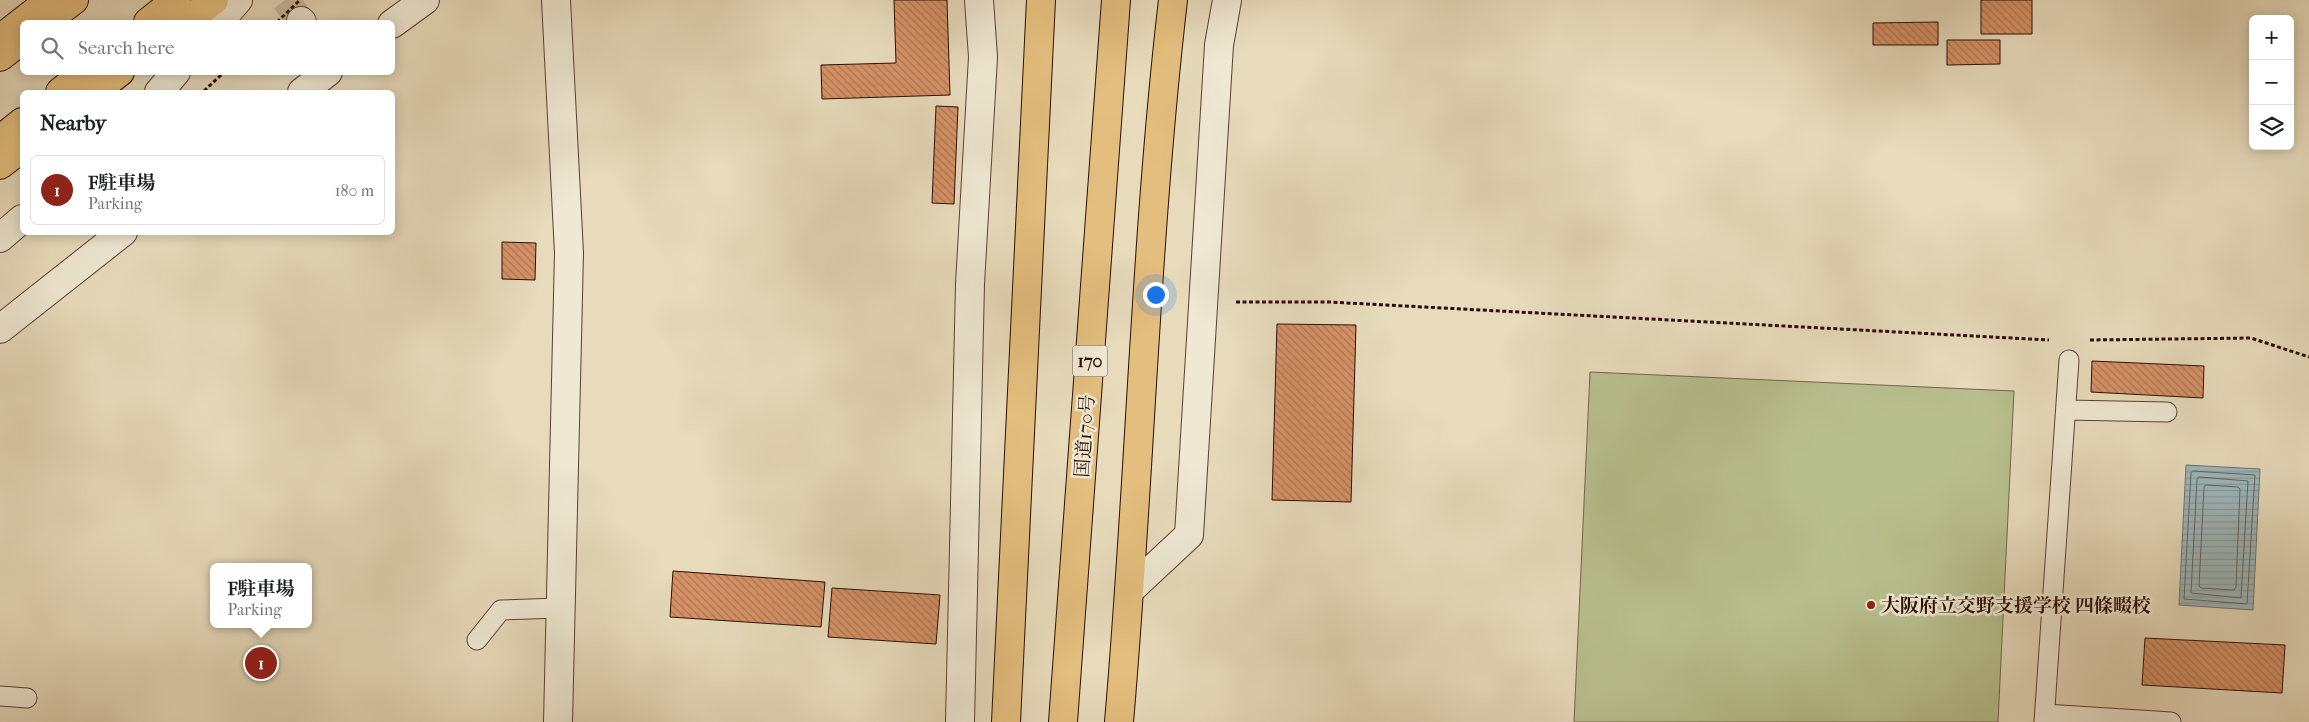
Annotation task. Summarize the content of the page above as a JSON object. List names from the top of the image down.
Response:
{
  "streets": {
    "highway": ["170", "国道170号"]
  },
  "places": ["大阪府立交野支援学校 四條畷校"],
  "page": {
    "map_buttons": ["+", "−"],
    "search": "Search here",
    "heading": "Nearby",
    "list": [
      {
        "mark": "1",
        "name": "F駐車場",
        "note": "Parking",
        "value": "180 m"
      }
    ],
    "popup": ["F駐車場", "Parking"],
    "pins": "1"
  }
}
